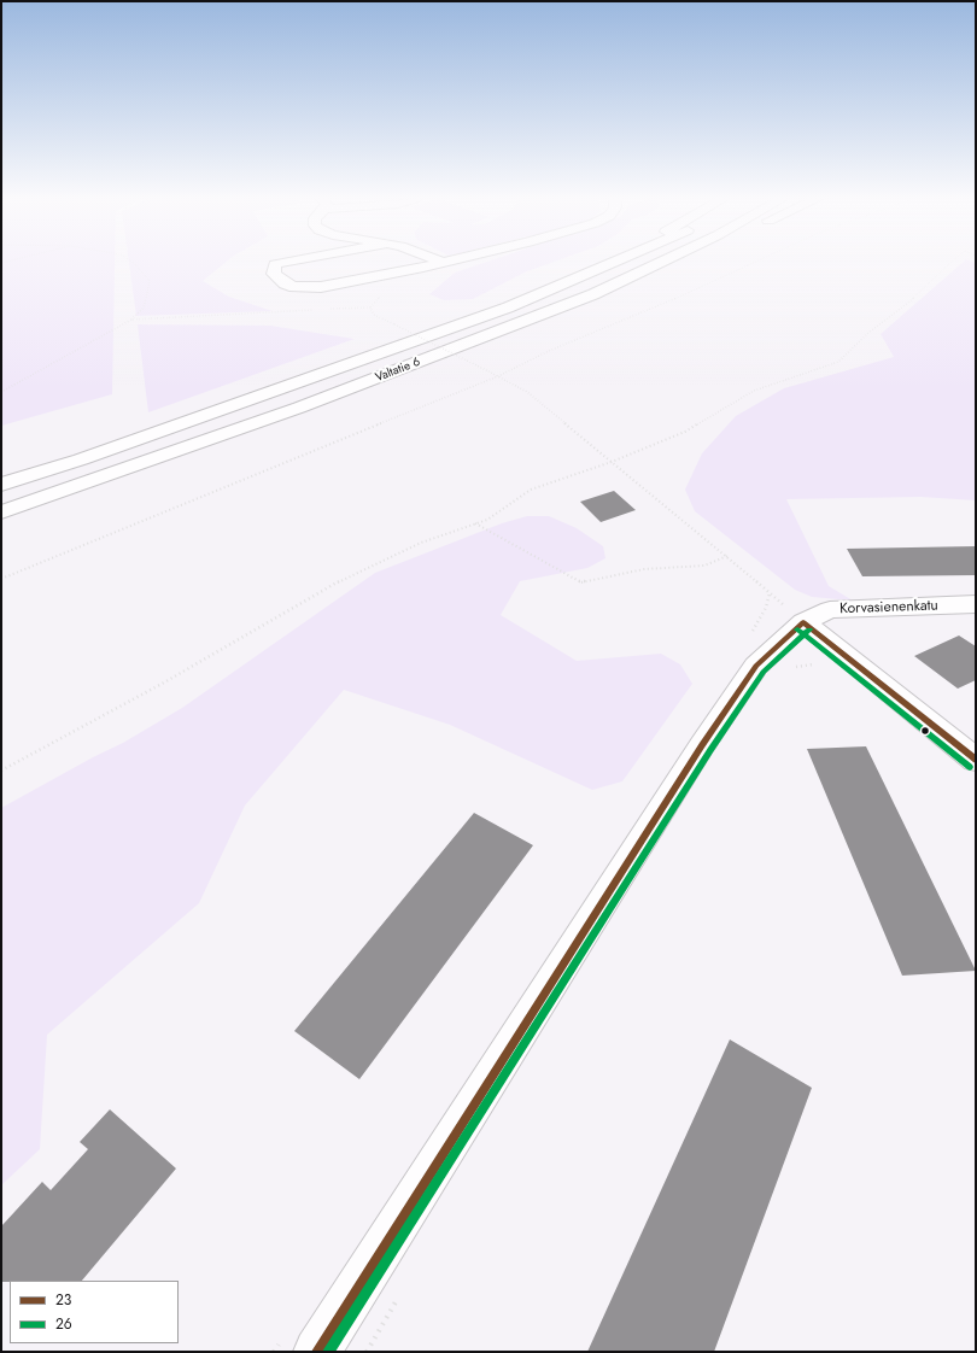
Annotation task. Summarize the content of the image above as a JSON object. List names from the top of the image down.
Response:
{
  "streets": {
    "main road": ["Valtatie 6", "Korvasienenkatu"]
  },
  "lines": ["transit line 23", "transit line 26"],
  "legend": ["23", "26"]
}
